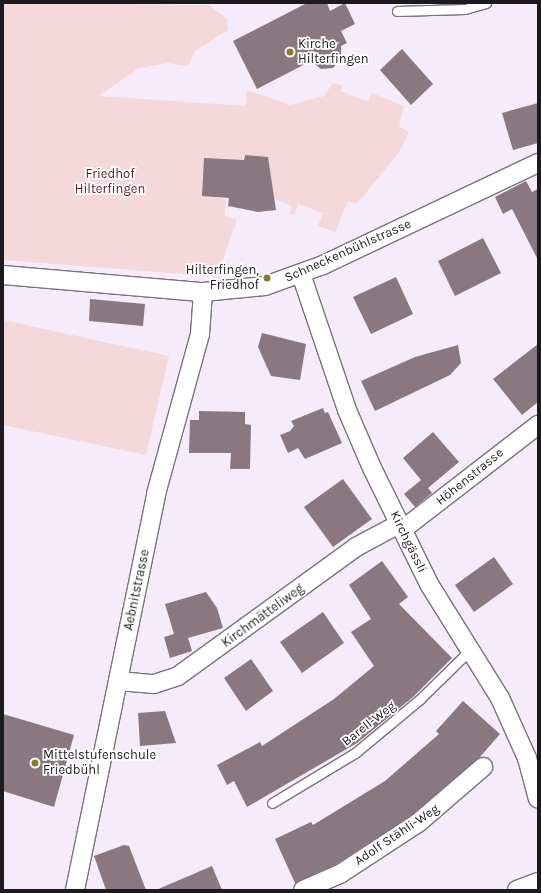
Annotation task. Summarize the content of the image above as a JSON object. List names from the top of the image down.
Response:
{
  "streets": {
    "street": [
      "Schneckenbühlstrasse",
      "Höhenstrasse",
      "Kirchgässli",
      "Aebnitstrasse",
      "Kirchmätteliweg",
      "Adolf Stähli-Weg"
    ],
    "lane": ["Barell-Weg"]
  },
  "crossings": [
    ["Schneckenbühlstrasse", "Kirchgässli"],
    ["Schneckenbühlstrasse", "Aebnitstrasse"],
    ["Höhenstrasse", "Kirchgässli"],
    ["Höhenstrasse", "Kirchmätteliweg"],
    ["Kirchgässli", "Kirchmätteliweg"],
    ["Kirchgässli", "Barell-Weg"],
    ["Aebnitstrasse", "Kirchmätteliweg"]
  ],
  "parks": ["Friedhof Hilterfingen"],
  "places": ["Kirche Hilterfingen", "Hilterfingen, Friedhof", "Mittelstufenschule Friedbühl"]
}
